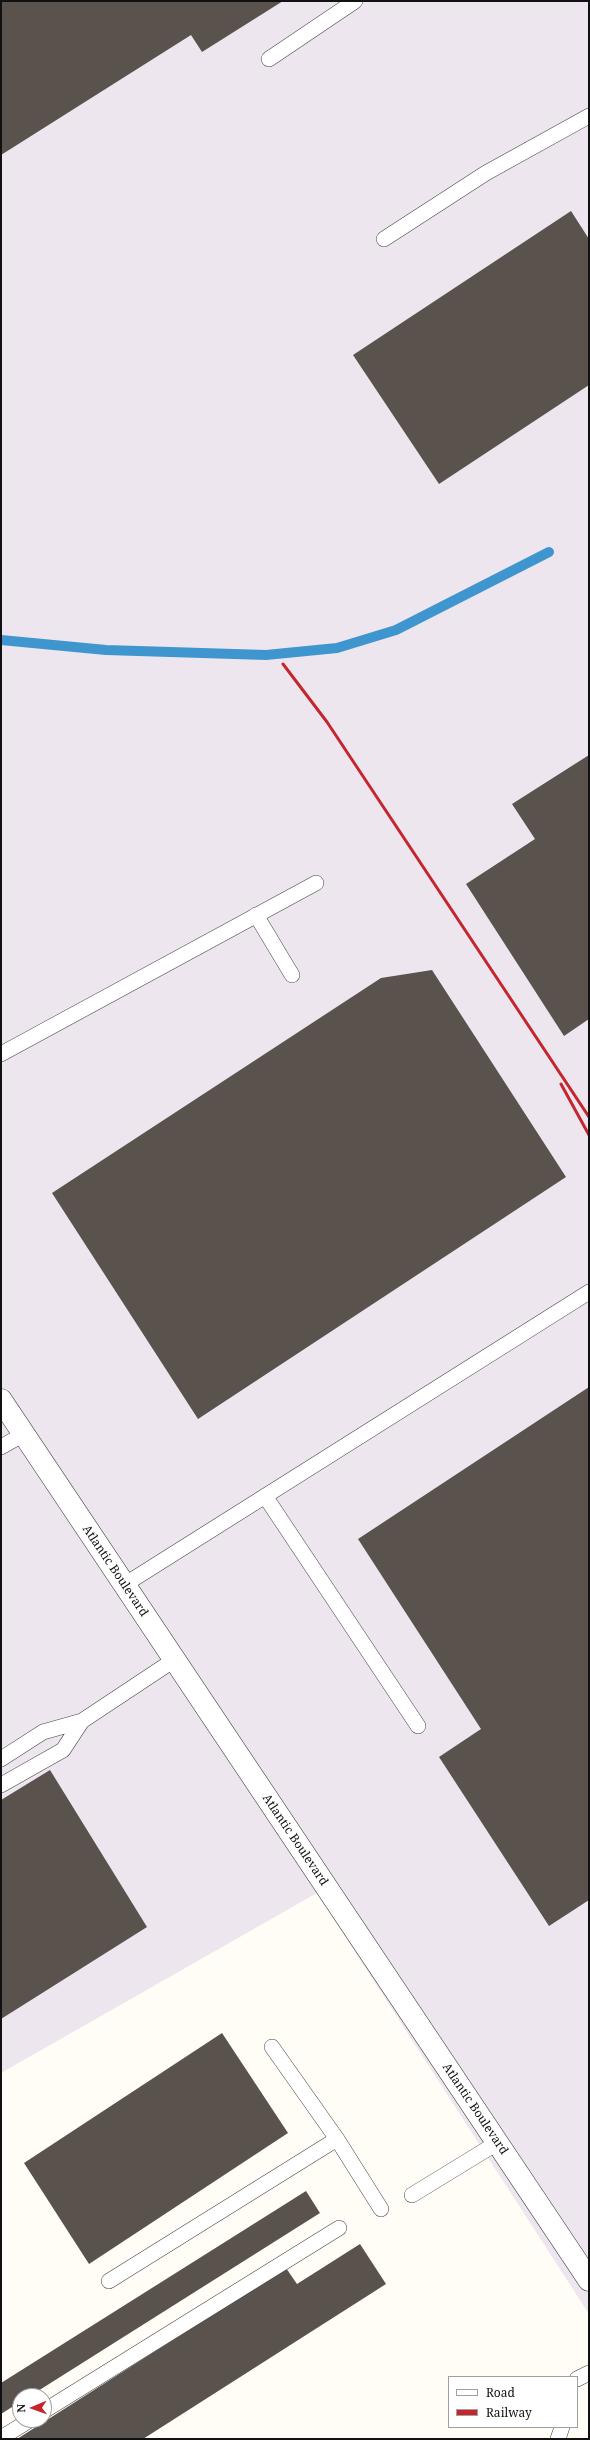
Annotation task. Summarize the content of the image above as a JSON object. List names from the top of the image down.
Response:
{
  "streets": {
    "street": ["Atlantic Boulevard"]
  },
  "legend": ["Road", "Railway"],
  "north": "left"
}
